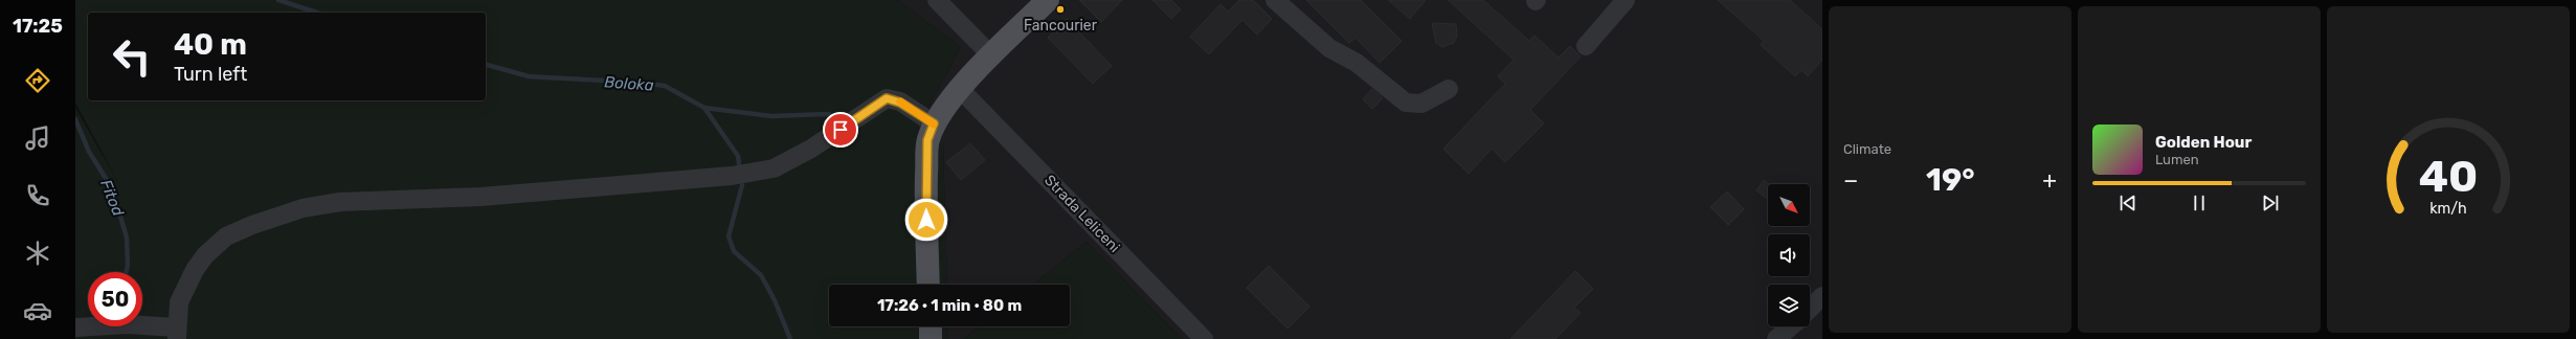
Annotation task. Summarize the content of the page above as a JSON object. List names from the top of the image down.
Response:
{
  "streets": {
    "street": ["Strada Leliceni"]
  },
  "water": ["Boloka", "Fitod"],
  "places": ["Fancourier"],
  "north": "bottom right",
  "page": {
    "tabs": "17:25",
    "tile": "Climate",
    "turn": ["40 m", "Turn left"],
    "song": ["Golden Hour", "Lumen"],
    "heat": ["−", "19°", "+"],
    "limit": "50",
    "trip": "17:26 · 1 min · 80 m",
    "gauge": ["40", "km/h"]
  }
}
